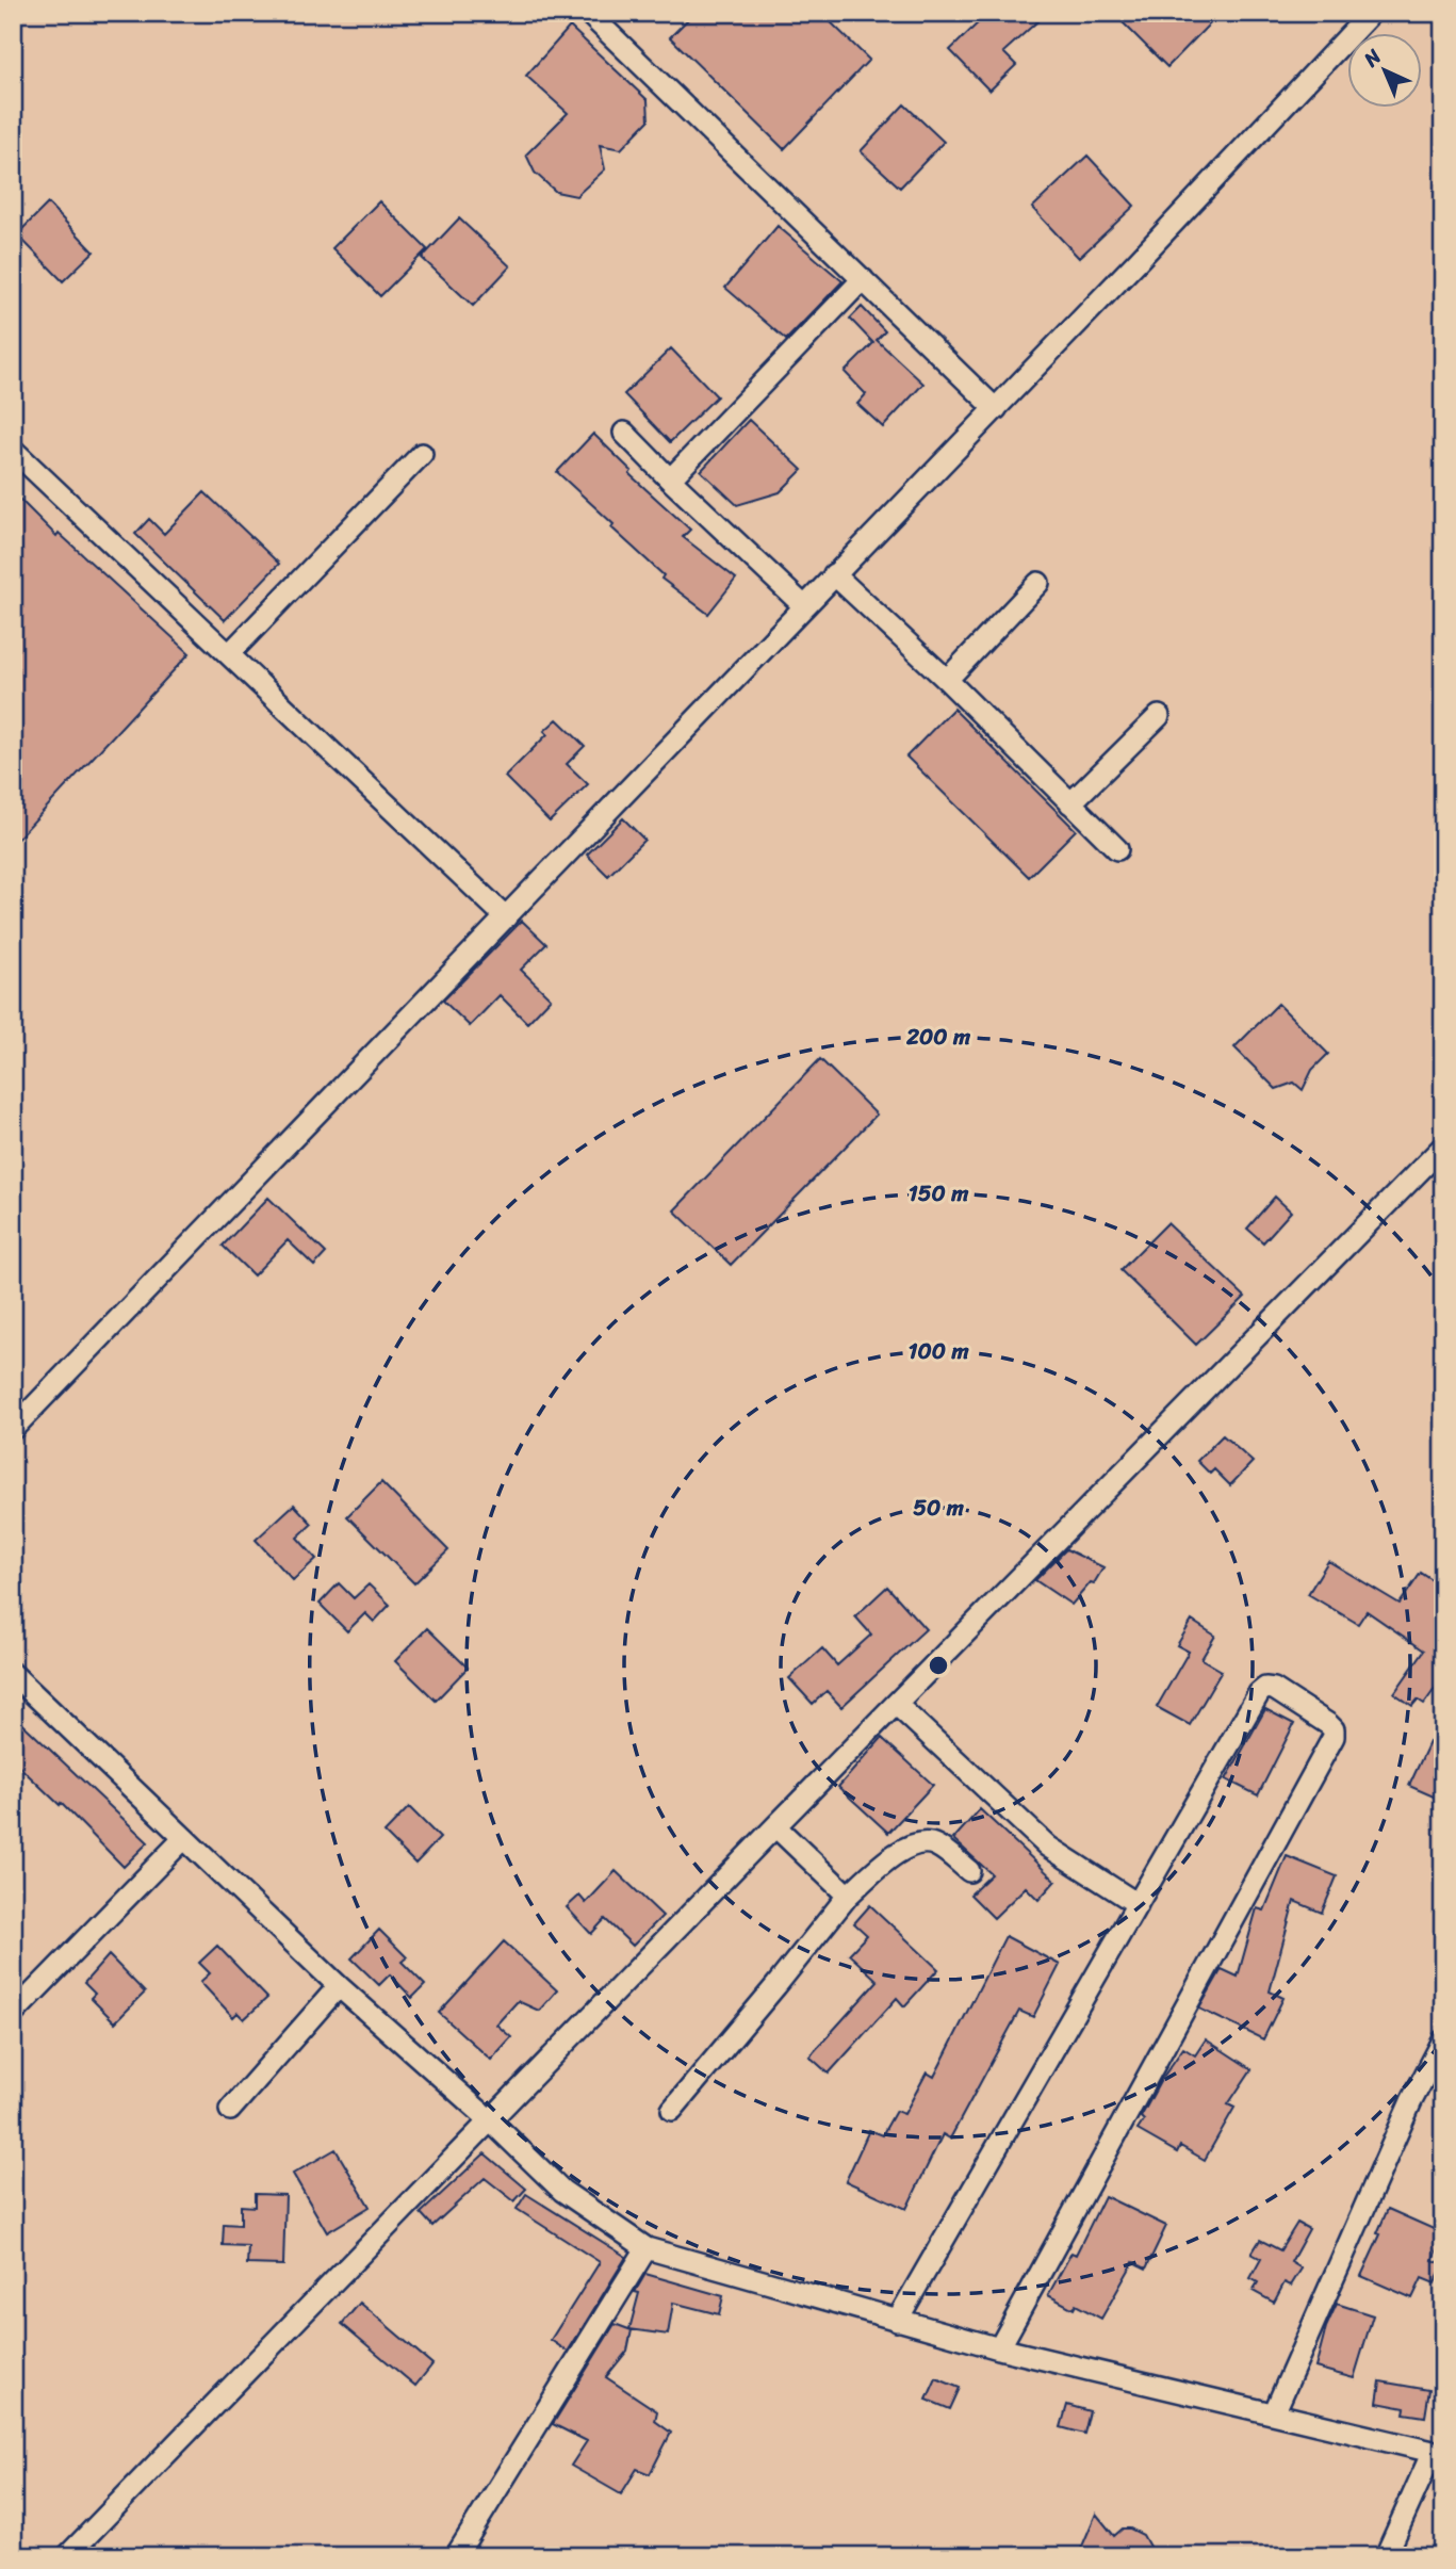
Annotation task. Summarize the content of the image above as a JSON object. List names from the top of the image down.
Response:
{
  "north": "top left",
  "rings": [
    "200 m",
    "150 m",
    "100 m",
    "50 m"
  ]
}
